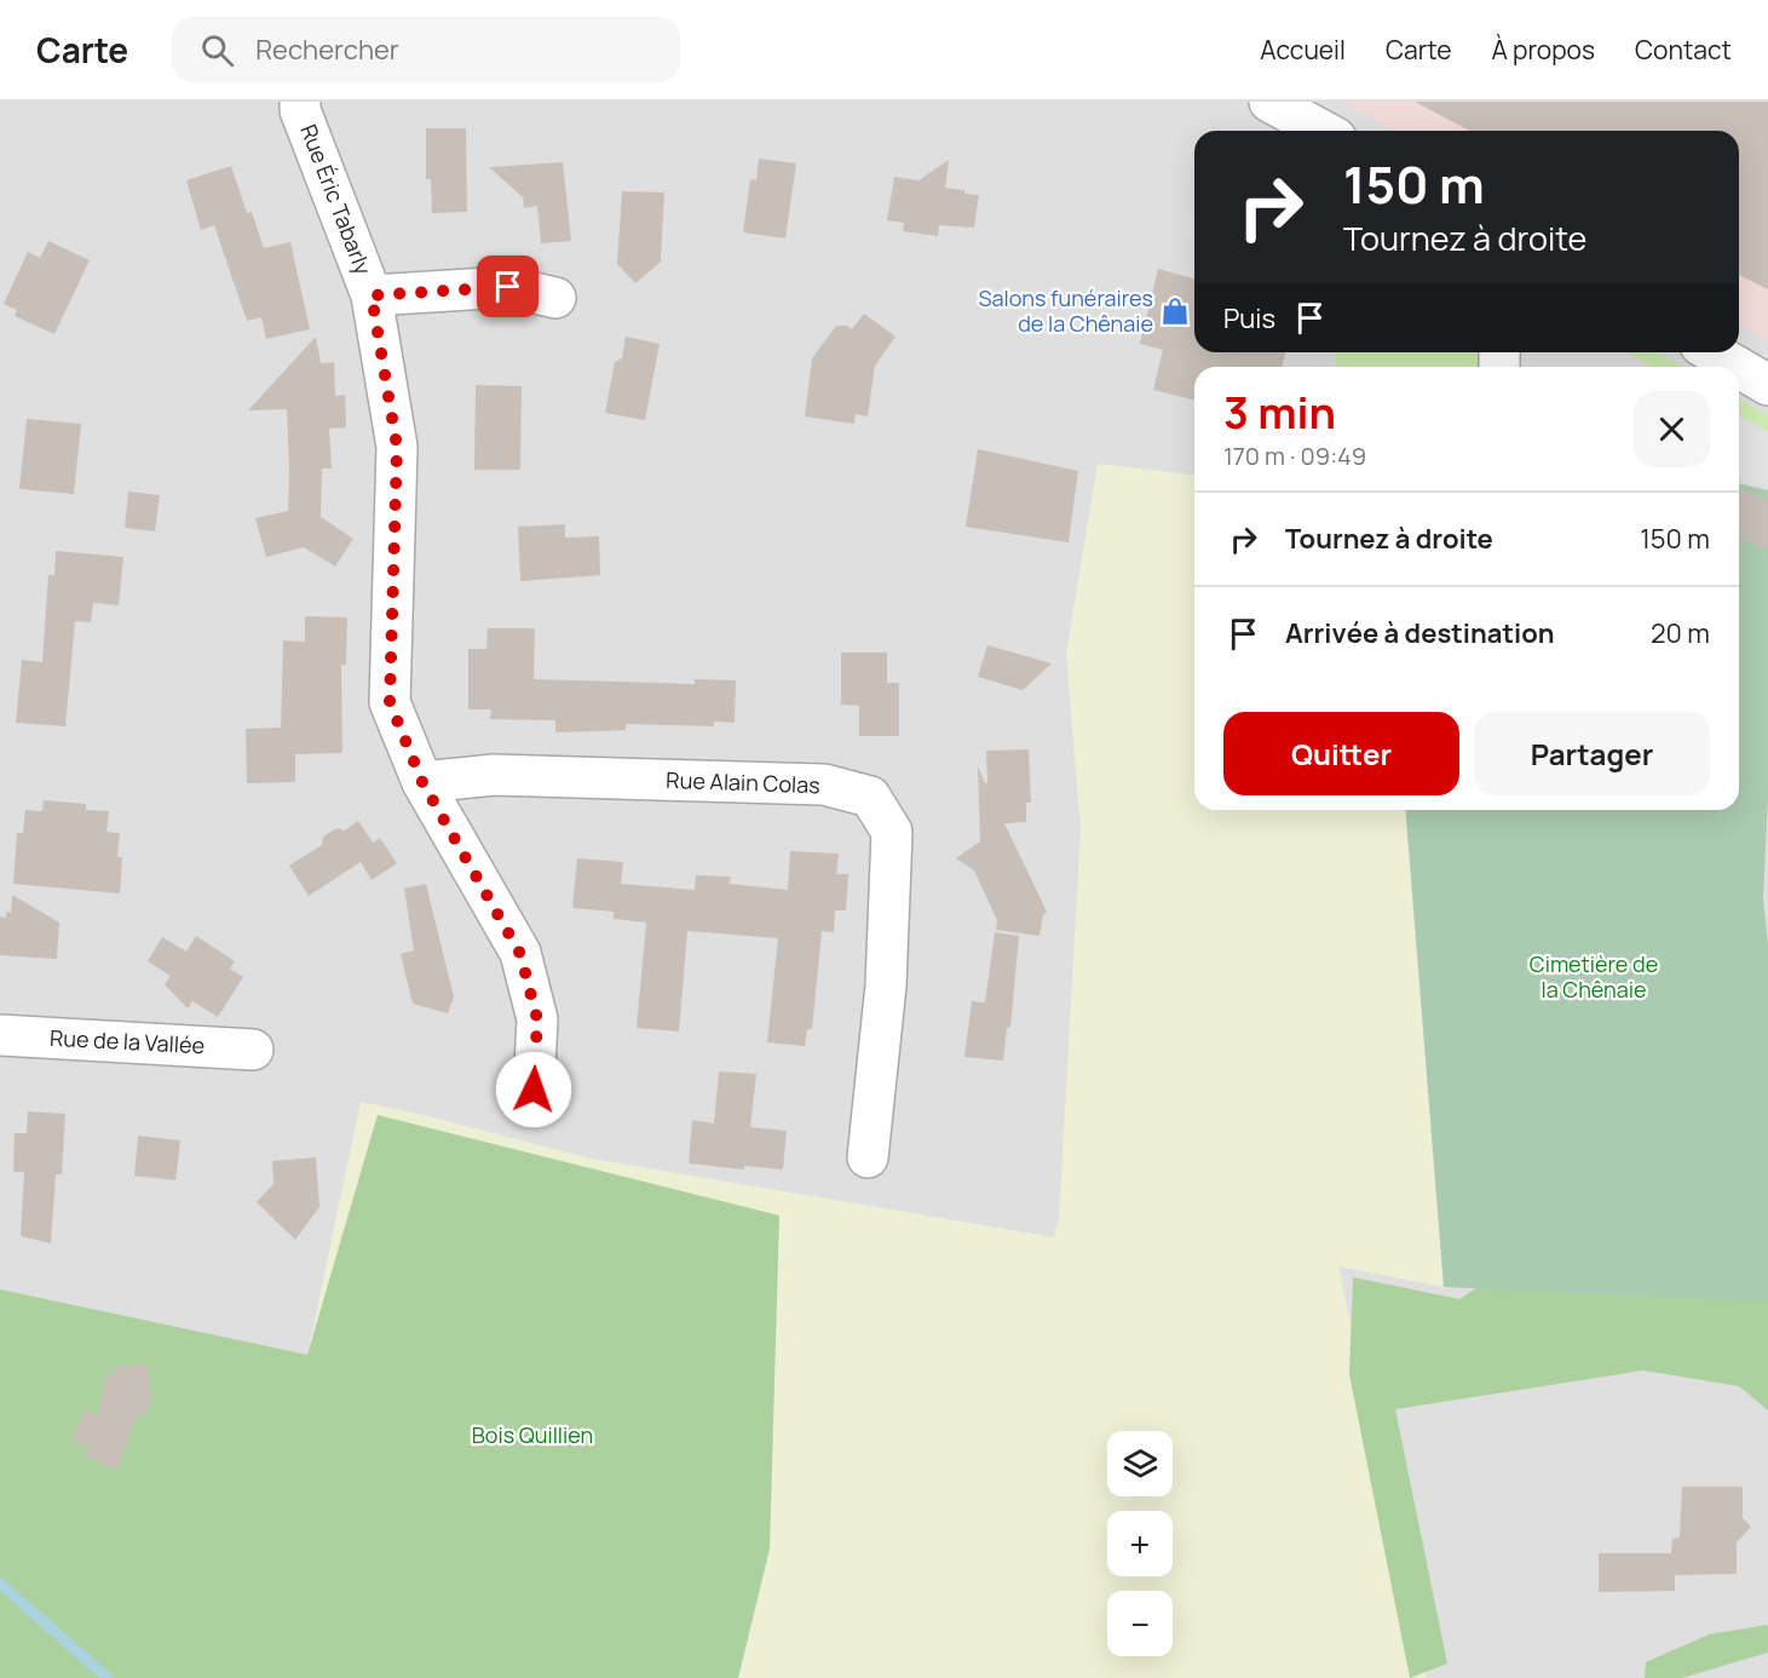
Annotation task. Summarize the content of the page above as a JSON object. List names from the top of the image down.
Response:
{
  "streets": {
    "street": ["Rue Éric Tabarly", "Rue Alain Colas", "Rue de la Vallée"]
  },
  "crossings": [
    ["Rue Éric Tabarly", "Rue Alain Colas"]
  ],
  "parks": ["Cimetière de la Chênaie", "Bois Quillien"],
  "places": {
    "shop": ["Salons funéraires de la Chênaie"]
  },
  "page": {
    "header": "Carte",
    "search": "Rechercher",
    "nav": [
      "Accueil",
      "Carte",
      "À propos",
      "Contact"
    ],
    "turn": ["150 m", "Tournez à droite"],
    "then": "Puis",
    "heading": ["3 min", "170 m · 09:49"],
    "list": [
      {
        "name": "Tournez à droite",
        "value": "150 m"
      },
      {
        "name": "Arrivée à destination",
        "value": "20 m"
      }
    ],
    "buttons": ["Quitter", "Partager"],
    "map_buttons": ["+", "−"]
  }
}
